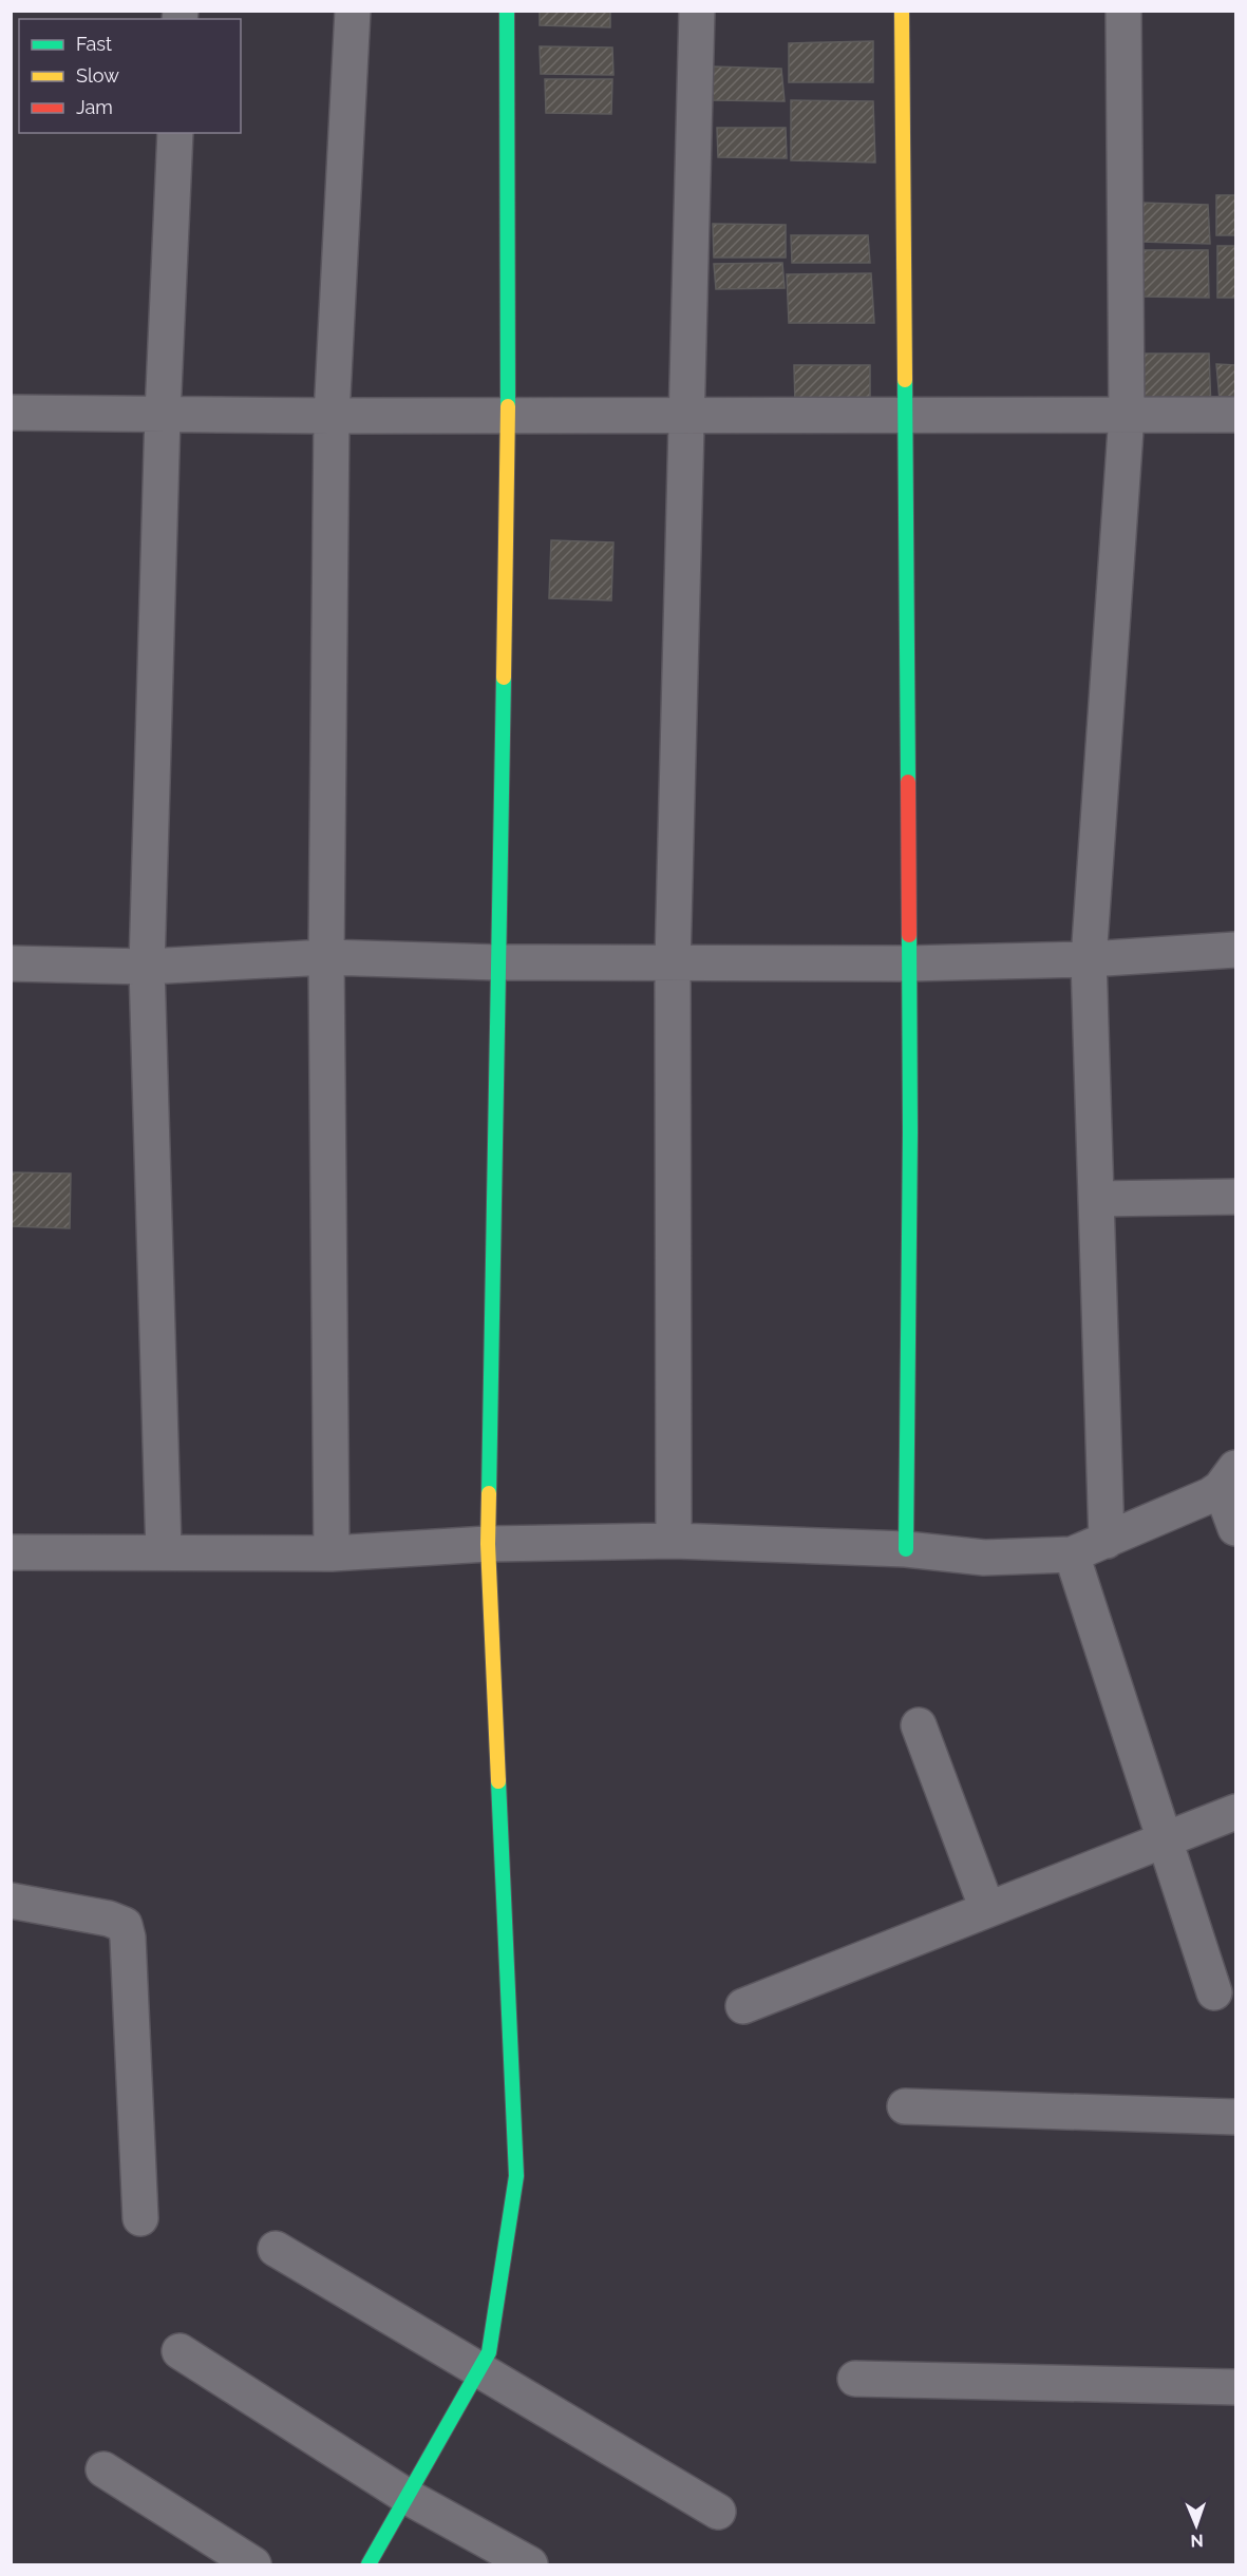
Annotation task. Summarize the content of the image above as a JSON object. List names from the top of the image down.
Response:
{
  "legend": ["Fast", "Slow", "Jam"],
  "north": "bottom"
}
